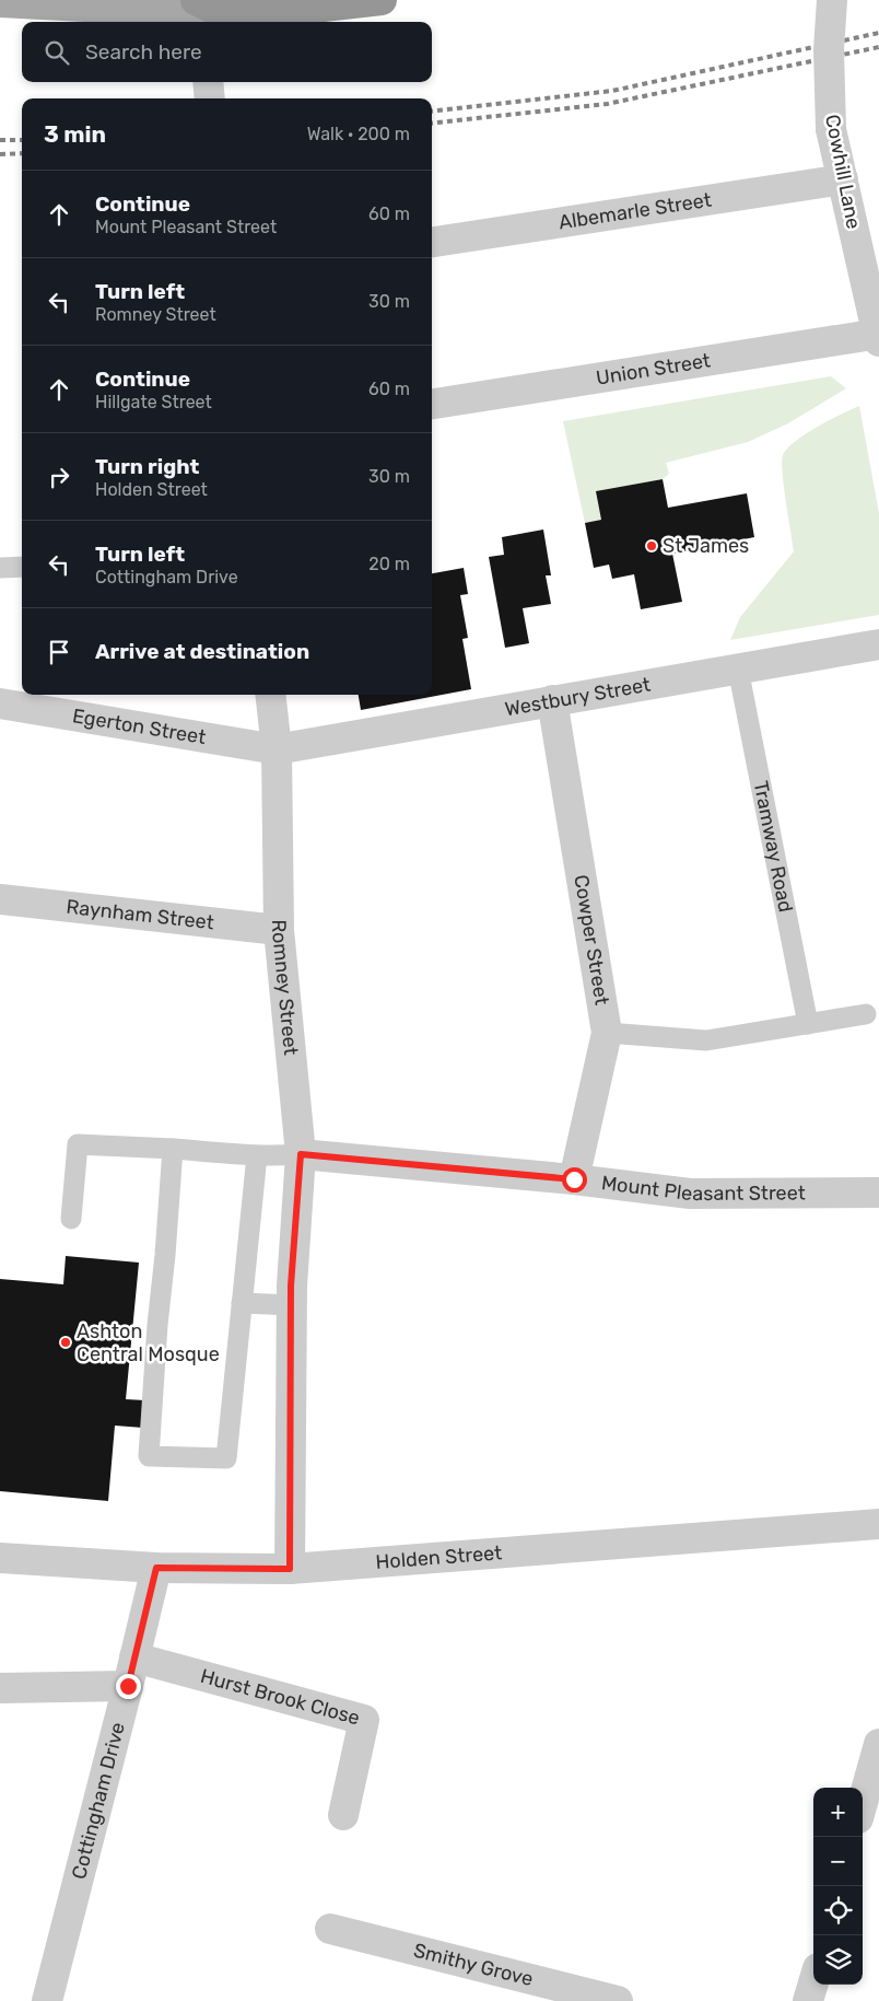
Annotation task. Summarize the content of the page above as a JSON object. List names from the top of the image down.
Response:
{
  "streets": {
    "street": [
      "Cowhill Lane",
      "Albemarle Street",
      "Union Street",
      "Westbury Street",
      "Egerton Street",
      "Raynham Street",
      "Cowper Street",
      "Romney Street",
      "Mount Pleasant Street",
      "Holden Street",
      "Hurst Brook Close",
      "Cottingham Drive",
      "Smithy Grove"
    ],
    "lane": ["Tramway Road"]
  },
  "crossings": [
    ["Cowhill Lane", "Albemarle Street"],
    ["Cowhill Lane", "Union Street"],
    ["Westbury Street", "Egerton Street"],
    ["Westbury Street", "Tramway Road"],
    ["Westbury Street", "Cowper Street"],
    ["Westbury Street", "Romney Street"],
    ["Egerton Street", "Romney Street"],
    ["Raynham Street", "Romney Street"],
    ["Cowper Street", "Mount Pleasant Street"],
    ["Romney Street", "Mount Pleasant Street"],
    ["Romney Street", "Holden Street"],
    ["Holden Street", "Cottingham Drive"],
    ["Hurst Brook Close", "Cottingham Drive"]
  ],
  "places": ["St James", "Ashton Central Mosque"],
  "page": {
    "search": "Search here",
    "heading": ["3 min", "Walk · 200 m"],
    "list": [
      ["Continue", "Mount Pleasant Street", "60 m"],
      ["Turn left", "Romney Street", "30 m"],
      ["Continue", "Hillgate Street", "60 m"],
      ["Turn right", "Holden Street", "30 m"],
      ["Turn left", "Cottingham Drive", "20 m"],
      "Arrive at destination"
    ],
    "map_buttons": ["+", "−"]
  }
}
